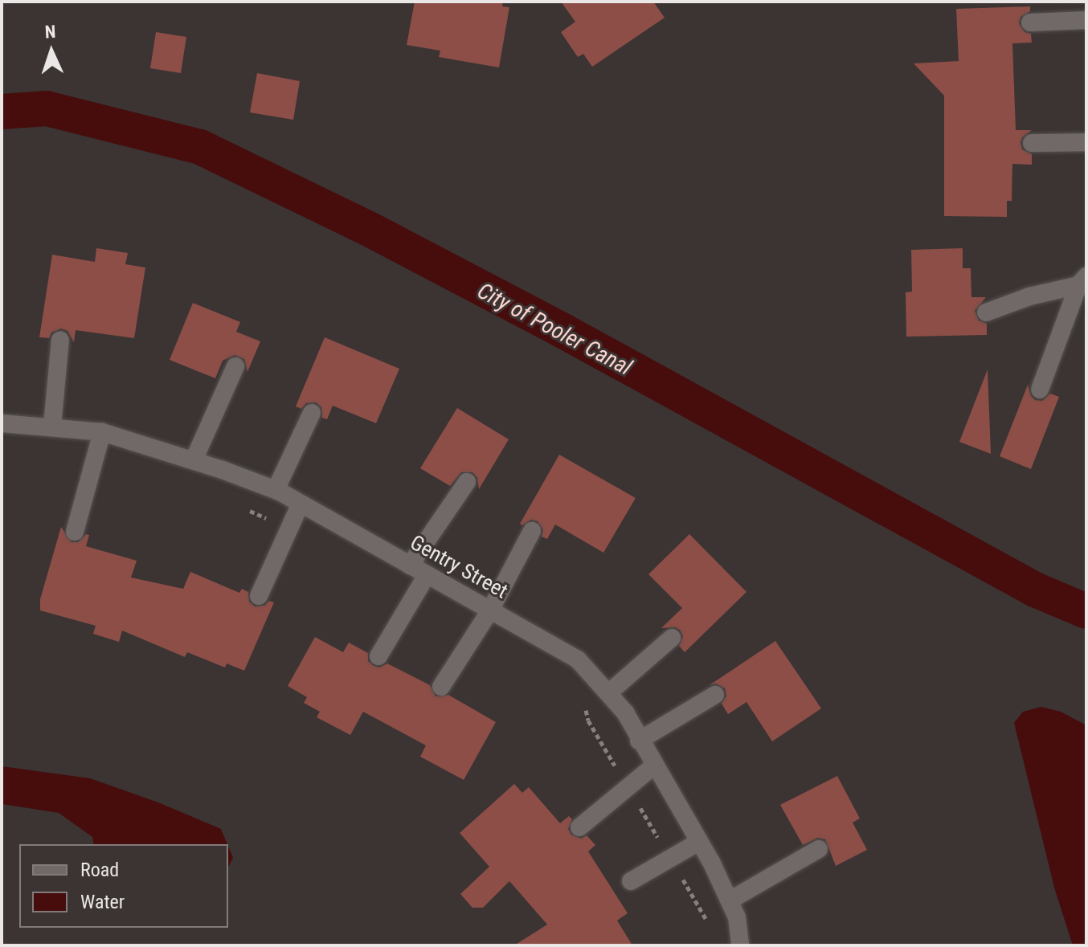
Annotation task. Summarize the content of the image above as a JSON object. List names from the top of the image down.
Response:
{
  "streets": {
    "street": ["Gentry Street"]
  },
  "water": ["City of Pooler Canal"],
  "legend": ["Road", "Water"],
  "north": "top"
}
